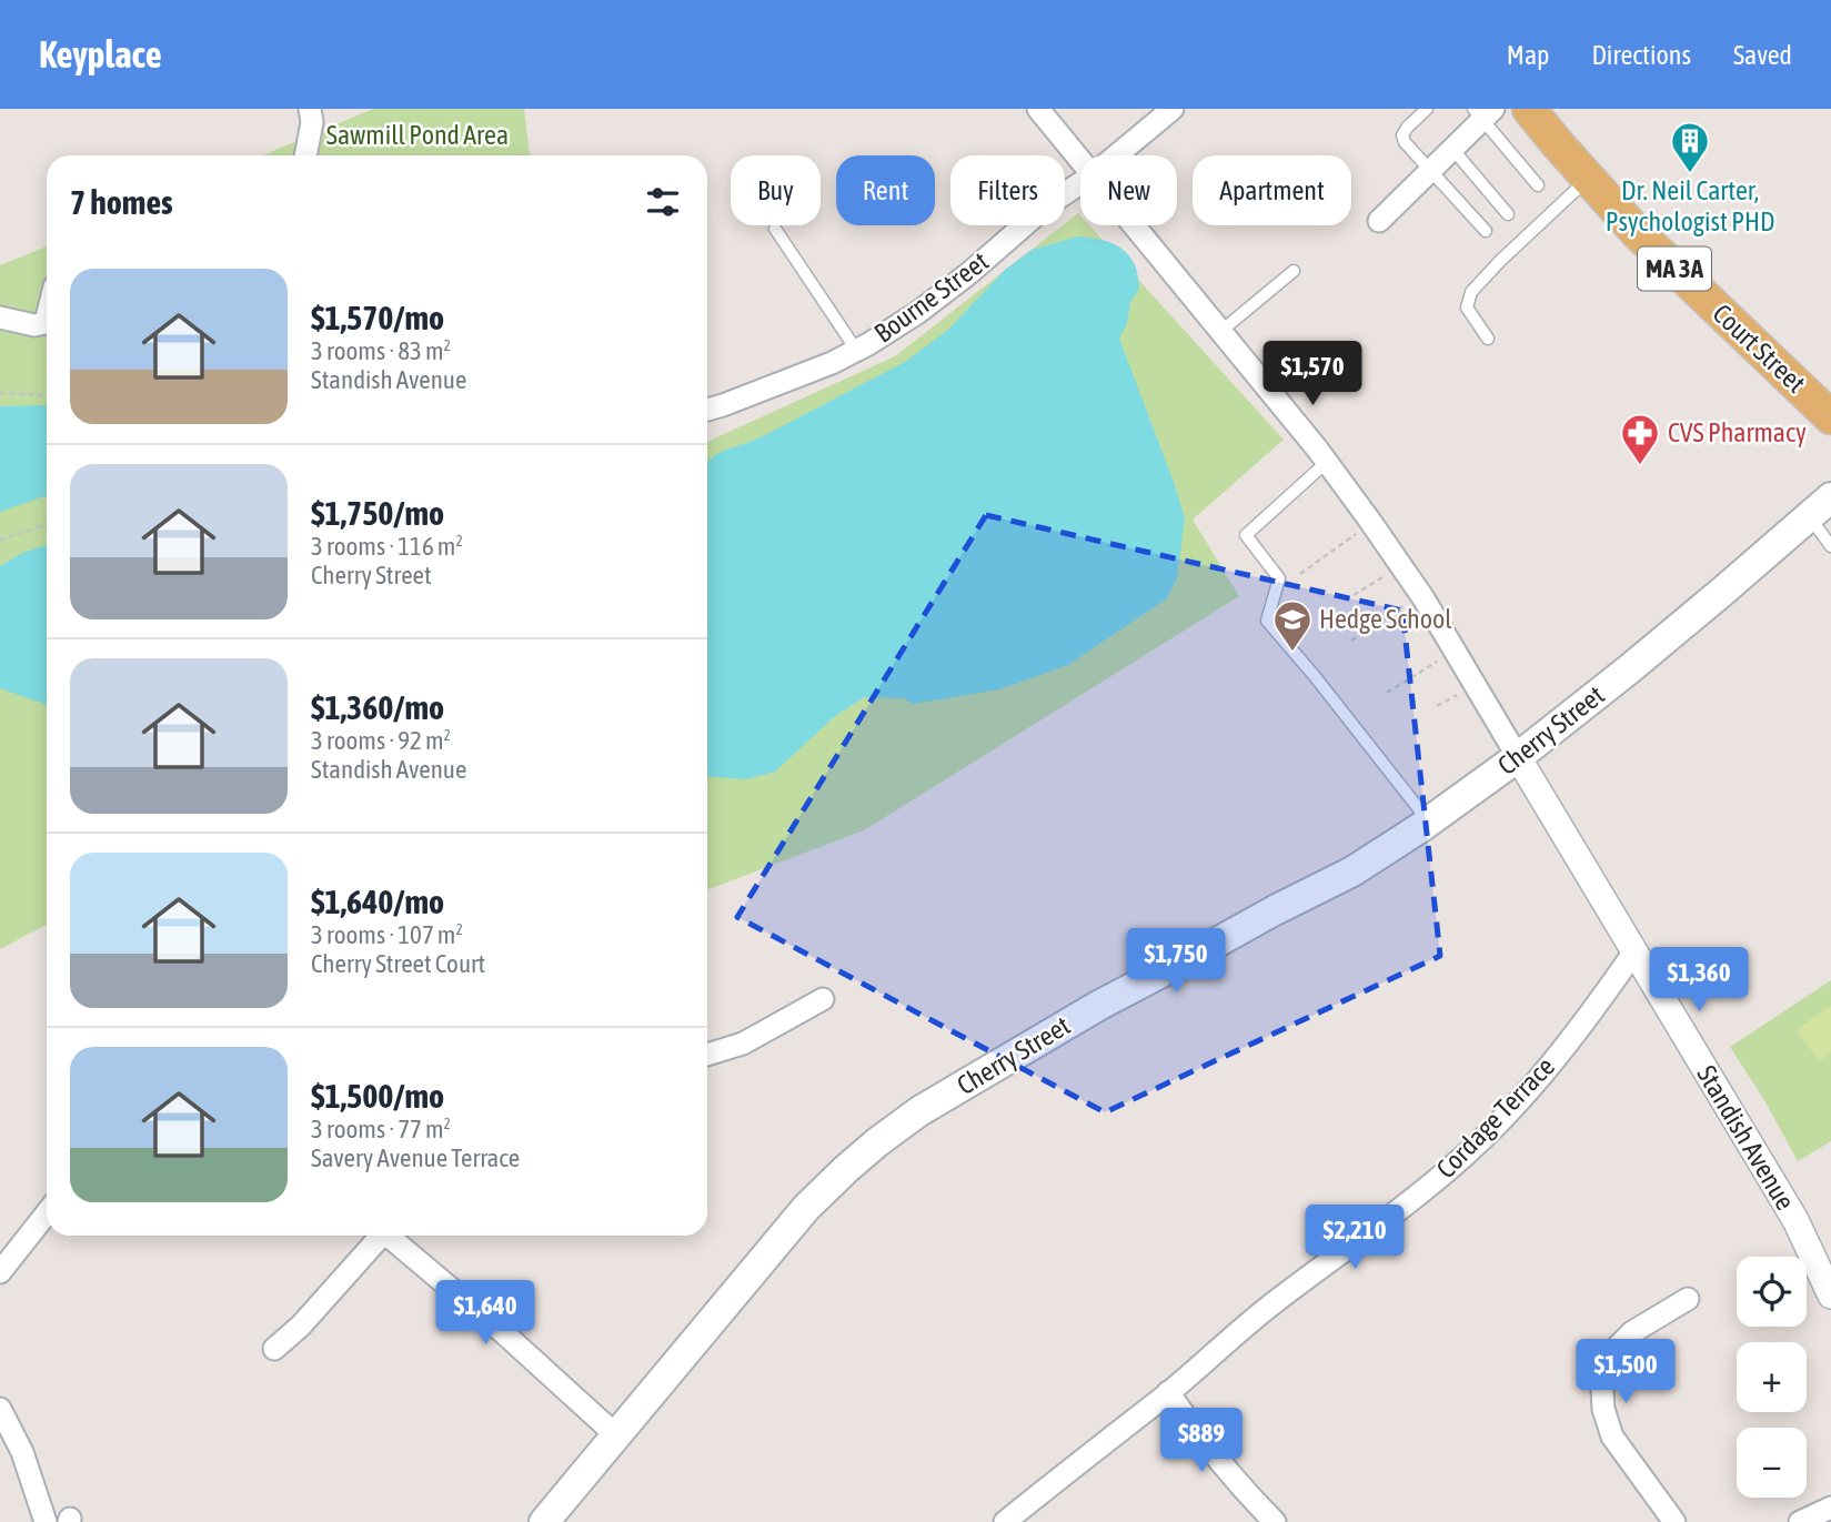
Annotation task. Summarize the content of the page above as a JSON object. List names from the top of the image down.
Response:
{
  "streets": {
    "main road": ["MA 3A", "Court Street", "Cherry Street"],
    "street": ["Bourne Street", "Cordage Terrace", "Standish Avenue"]
  },
  "crossings": [
    ["Cherry Street", "Standish Avenue"],
    ["Cordage Terrace", "Standish Avenue"]
  ],
  "parks": ["Sawmill Pond Area"],
  "places": {
    "building": ["Dr. Neil Carter, Psychologist PHD"],
    "pharmacy": ["CVS Pharmacy"],
    "school or university": ["Hedge School"]
  },
  "page": {
    "header": "Keyplace",
    "nav": ["Map", "Directions", "Saved"],
    "chip": [
      "Buy",
      "Rent",
      "Filters",
      "New",
      "Apartment"
    ],
    "heading": "7 homes",
    "list": [
      {
        "name": "$1,570/mo",
        "note": "3 rooms · 83 m² · Standish Avenue"
      },
      {
        "name": "$1,750/mo",
        "note": "3 rooms · 116 m² · Cherry Street"
      },
      {
        "name": "$1,360/mo",
        "note": "3 rooms · 92 m² · Standish Avenue"
      },
      {
        "name": "$1,640/mo",
        "note": "3 rooms · 107 m² · Cherry Street Court"
      },
      {
        "name": "$1,500/mo",
        "note": "3 rooms · 77 m² · Savery Avenue Terrace"
      }
    ],
    "price": [
      "$1,570",
      "$1,750",
      "$1,360",
      "$2,210",
      "$1,640",
      "$1,500",
      "$889"
    ],
    "map_buttons": ["+", "−"]
  }
}
